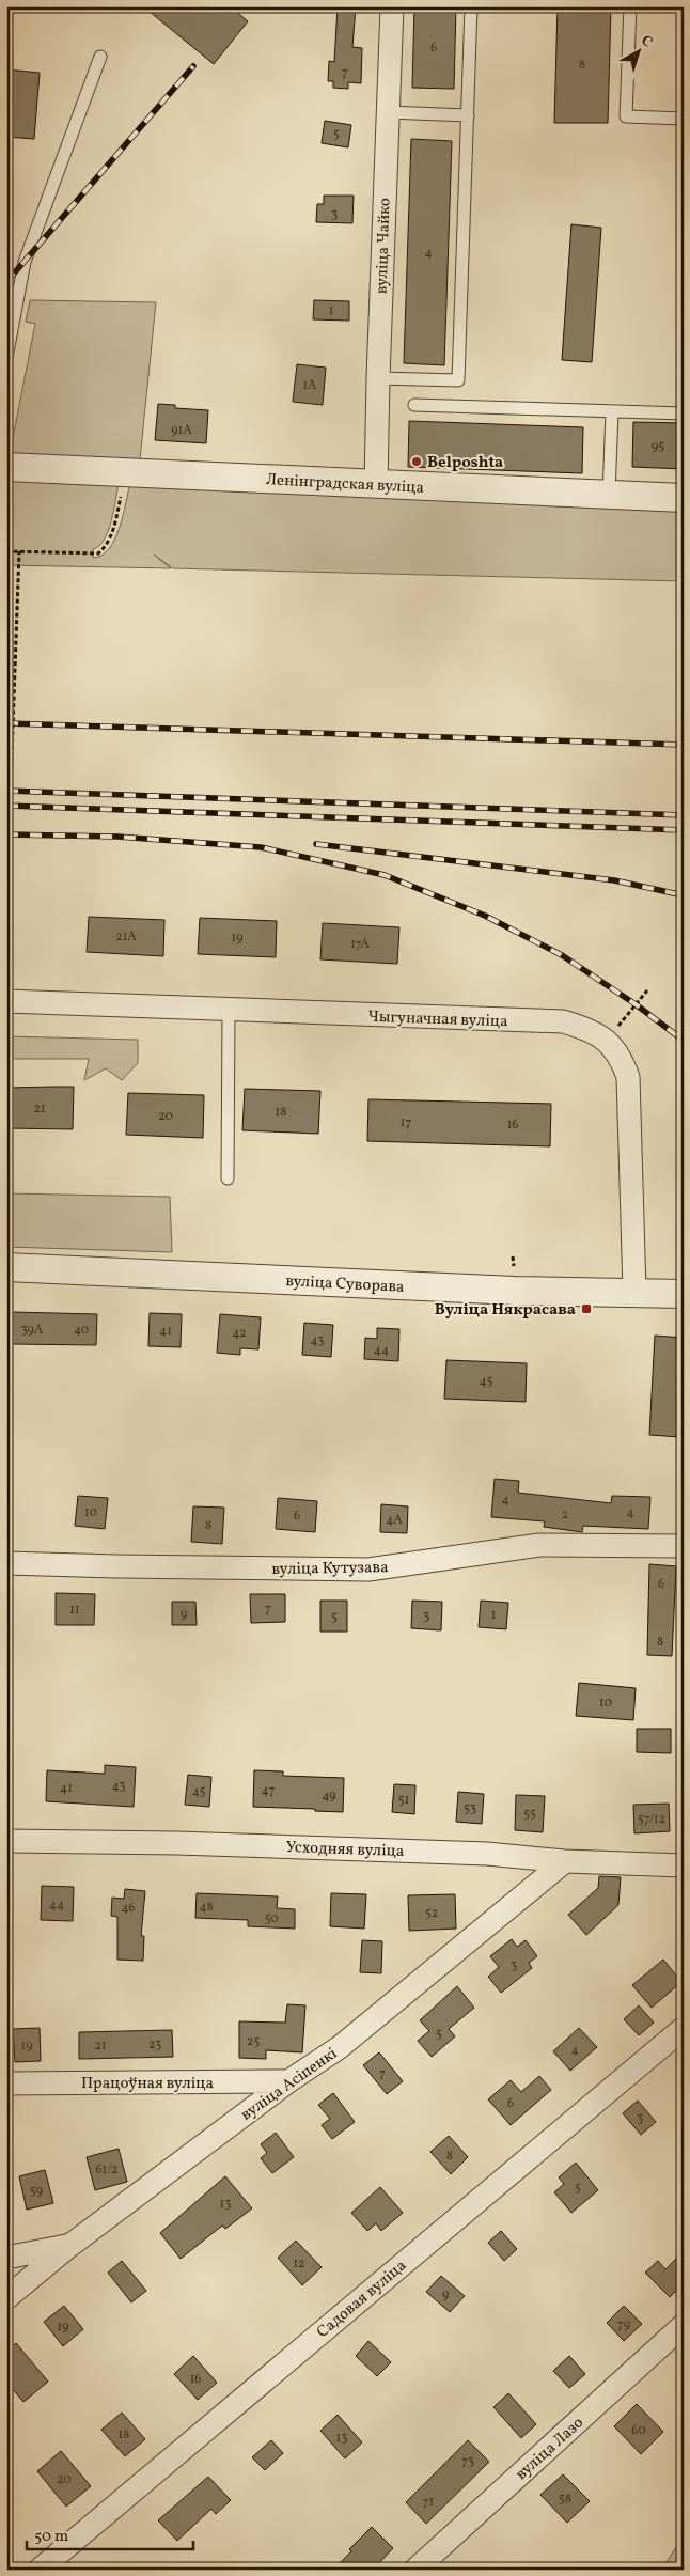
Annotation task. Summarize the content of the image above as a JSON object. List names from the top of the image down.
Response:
{
  "streets": {
    "street": [
      "вуліца Чайко",
      "Ленінградская вуліца",
      "Чыгуначная вуліца",
      "вуліца Суворава",
      "вуліца Кутузава",
      "Усходняя вуліца",
      "Працоўная вуліца",
      "вуліца Асіпенкі",
      "Садовая вуліца",
      "вуліца Лазо"
    ]
  },
  "crossings": [
    ["вуліца Чайко", "Ленінградская вуліца"],
    ["Чыгуначная вуліца", "вуліца Суворава"],
    ["Усходняя вуліца", "вуліца Асіпенкі"],
    ["Працоўная вуліца", "вуліца Асіпенкі"]
  ],
  "places": {
    "other": ["Belposhta"],
    "transit": ["Вуліца Някрасава"]
  },
  "house_numbers": [
    "6",
    "8",
    "7",
    "5",
    "3",
    "4",
    "1",
    "1А",
    "91А",
    "95",
    "21А",
    "19",
    "17А",
    "21",
    "18",
    "20",
    "17",
    "16",
    "39А",
    "40",
    "41",
    "42",
    "43",
    "44",
    "45",
    "4",
    "10",
    "4",
    "2",
    "6",
    "4А",
    "8",
    "6",
    "7",
    "11",
    "9",
    "1",
    "3",
    "5",
    "8",
    "10",
    "43",
    "41",
    "47",
    "45",
    "49",
    "51",
    "53",
    "55",
    "57/12",
    "44",
    "48",
    "46",
    "52",
    "50",
    "3",
    "5",
    "25",
    "23",
    "19",
    "21",
    "4",
    "7",
    "6",
    "3",
    "8",
    "61/2",
    "5",
    "59",
    "13",
    "12",
    "9",
    "79",
    "19",
    "16",
    "60",
    "18",
    "13",
    "73",
    "20",
    "58",
    "71"
  ],
  "scale_bar": "50 m",
  "north": "top right"
}
